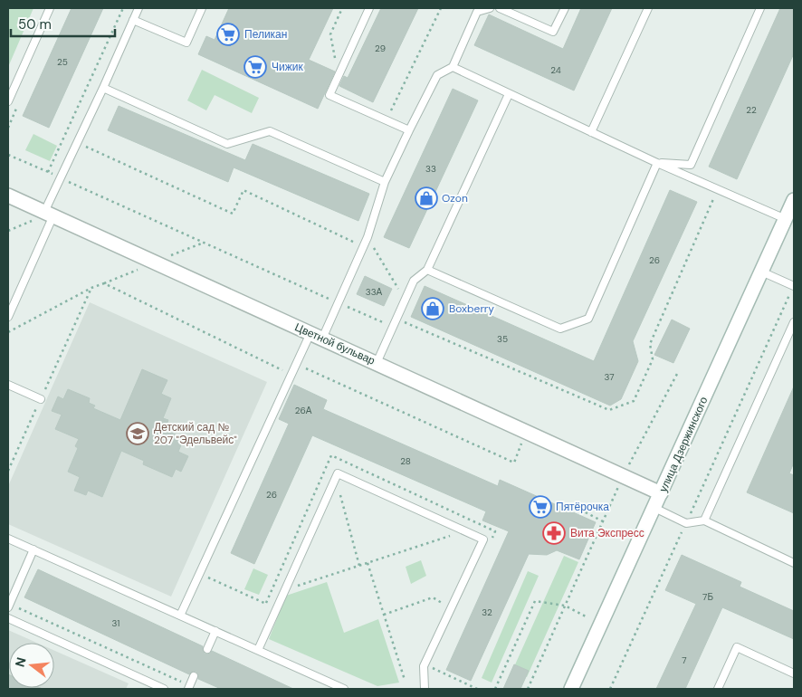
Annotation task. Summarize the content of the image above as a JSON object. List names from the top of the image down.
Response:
{
  "streets": {
    "street": ["Цветной бульвар", "улица Дзержинского"]
  },
  "crossings": [
    ["Цветной бульвар", "улица Дзержинского"]
  ],
  "places": {
    "supermarket": ["Пеликан", "Чижик", "Пятёрочка"],
    "shop": ["Ozon", "Boxberry"],
    "school or university": ["Детский сад № 207 \"Эдельвейс\""],
    "pharmacy": ["Вита Экспресс"]
  },
  "house_numbers": [
    "29",
    "25",
    "24",
    "22",
    "33",
    "26",
    "33А",
    "35",
    "37",
    "26А",
    "28",
    "26",
    "7Б",
    "32",
    "31",
    "7"
  ],
  "scale_bar": "50 m",
  "north": "left"
}
